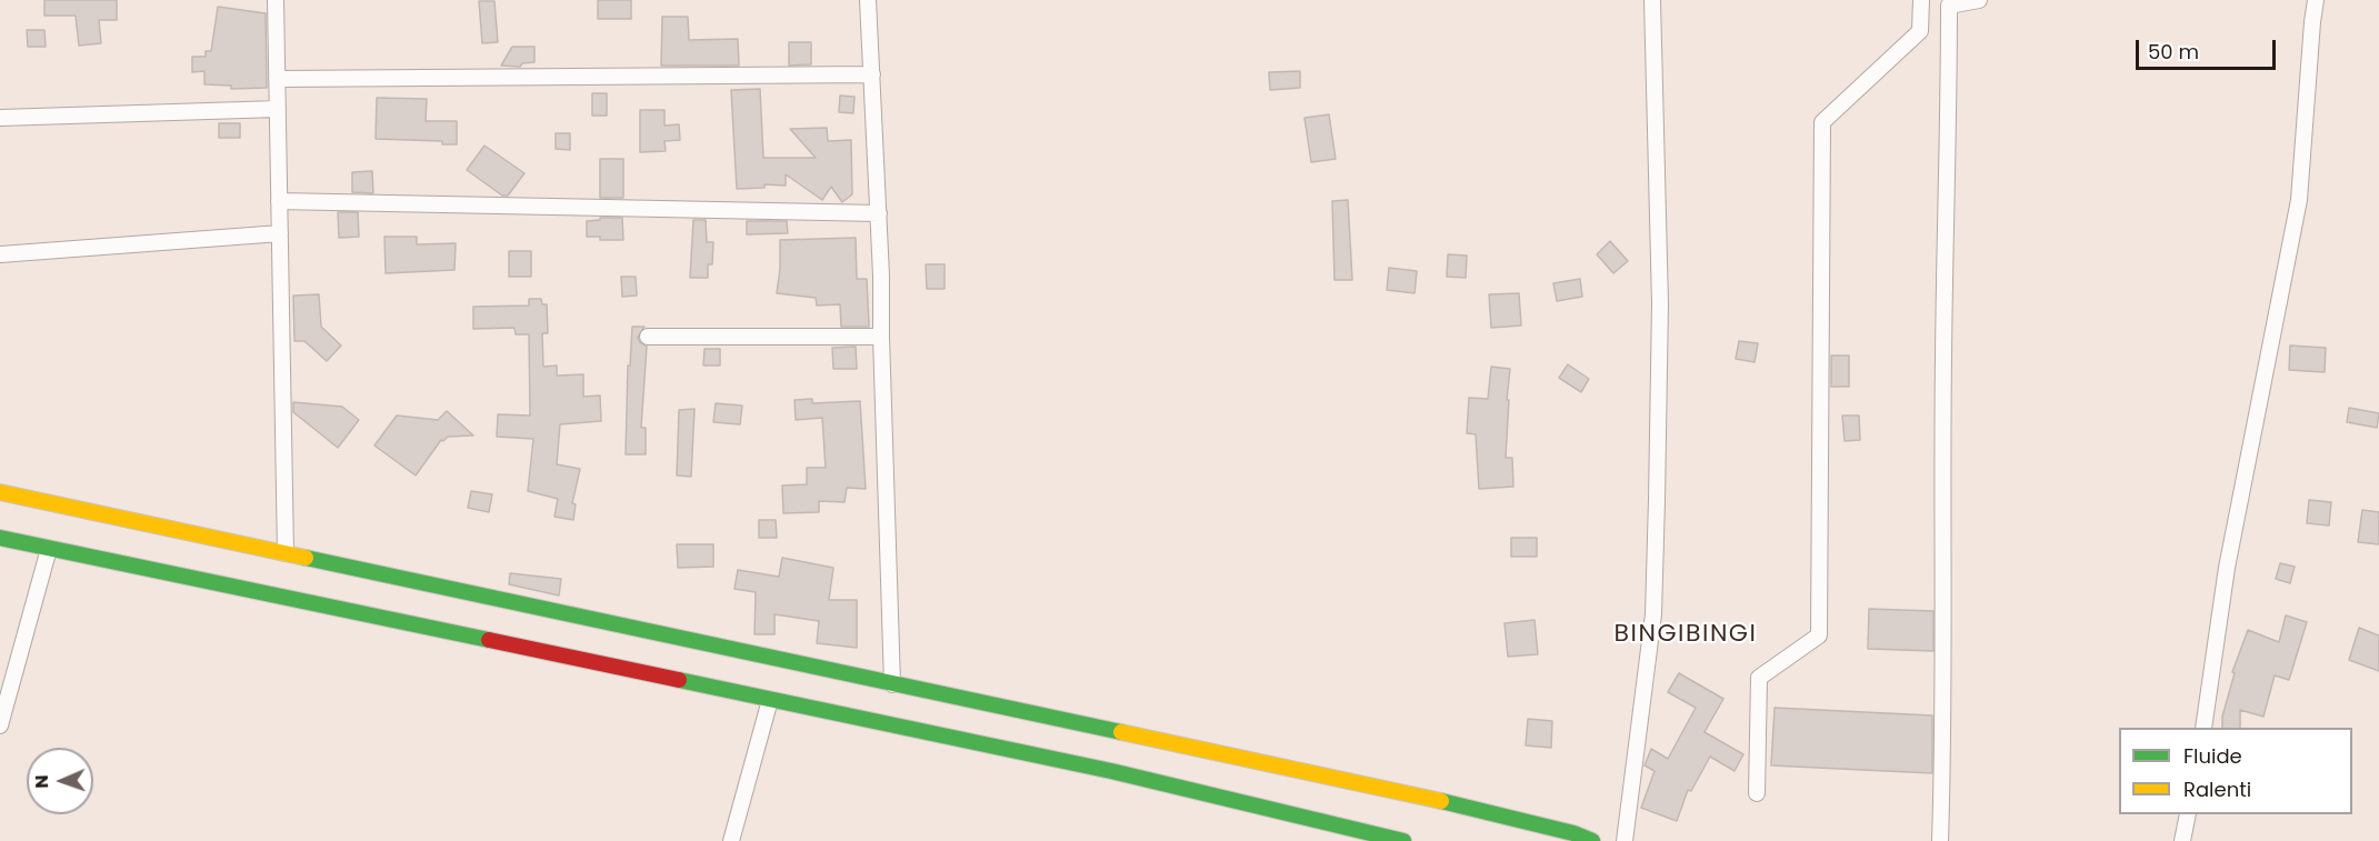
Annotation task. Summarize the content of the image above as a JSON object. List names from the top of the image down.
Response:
{
  "districts": ["BINGIBINGI"],
  "legend": ["Fluide", "Ralenti"],
  "scale_bar": "50 m",
  "north": "left"
}
